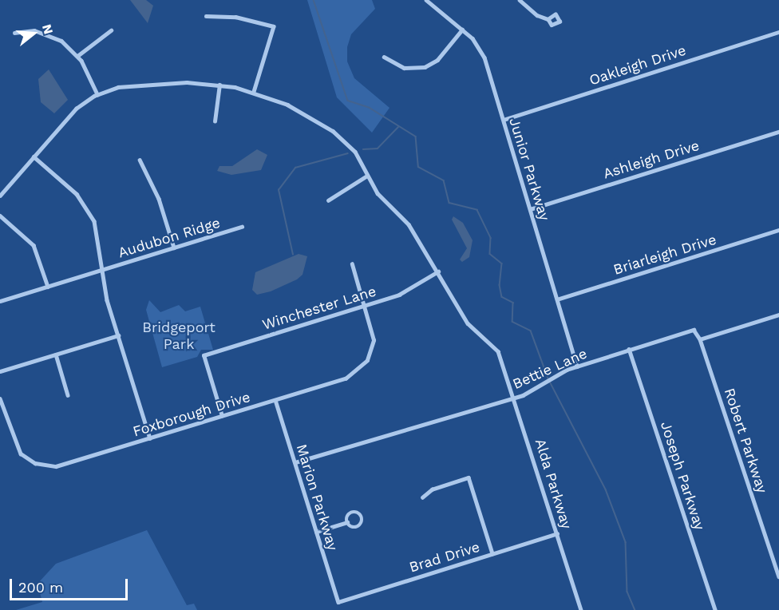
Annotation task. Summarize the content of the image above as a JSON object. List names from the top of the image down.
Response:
{
  "streets": {
    "street": [
      "Oakleigh Drive",
      "Ashleigh Drive",
      "Junior Parkway",
      "Audubon Ridge",
      "Briarleigh Drive",
      "Winchester Lane",
      "Bettie Lane",
      "Foxborough Drive",
      "Robert Parkway",
      "Joseph Parkway",
      "Alda Parkway",
      "Marion Parkway",
      "Brad Drive"
    ]
  },
  "crossings": [
    ["Oakleigh Drive", "Junior Parkway"],
    ["Ashleigh Drive", "Junior Parkway"],
    ["Junior Parkway", "Briarleigh Drive"],
    ["Junior Parkway", "Bettie Lane"],
    ["Winchester Lane", "Foxborough Drive"],
    ["Winchester Lane", "Alda Parkway"],
    ["Bettie Lane", "Robert Parkway"],
    ["Bettie Lane", "Joseph Parkway"],
    ["Bettie Lane", "Alda Parkway"],
    ["Bettie Lane", "Marion Parkway"],
    ["Foxborough Drive", "Marion Parkway"],
    ["Alda Parkway", "Brad Drive"],
    ["Marion Parkway", "Brad Drive"]
  ],
  "parks": ["Bridgeport Park"],
  "scale_bar": "200 m",
  "north": "right"
}
